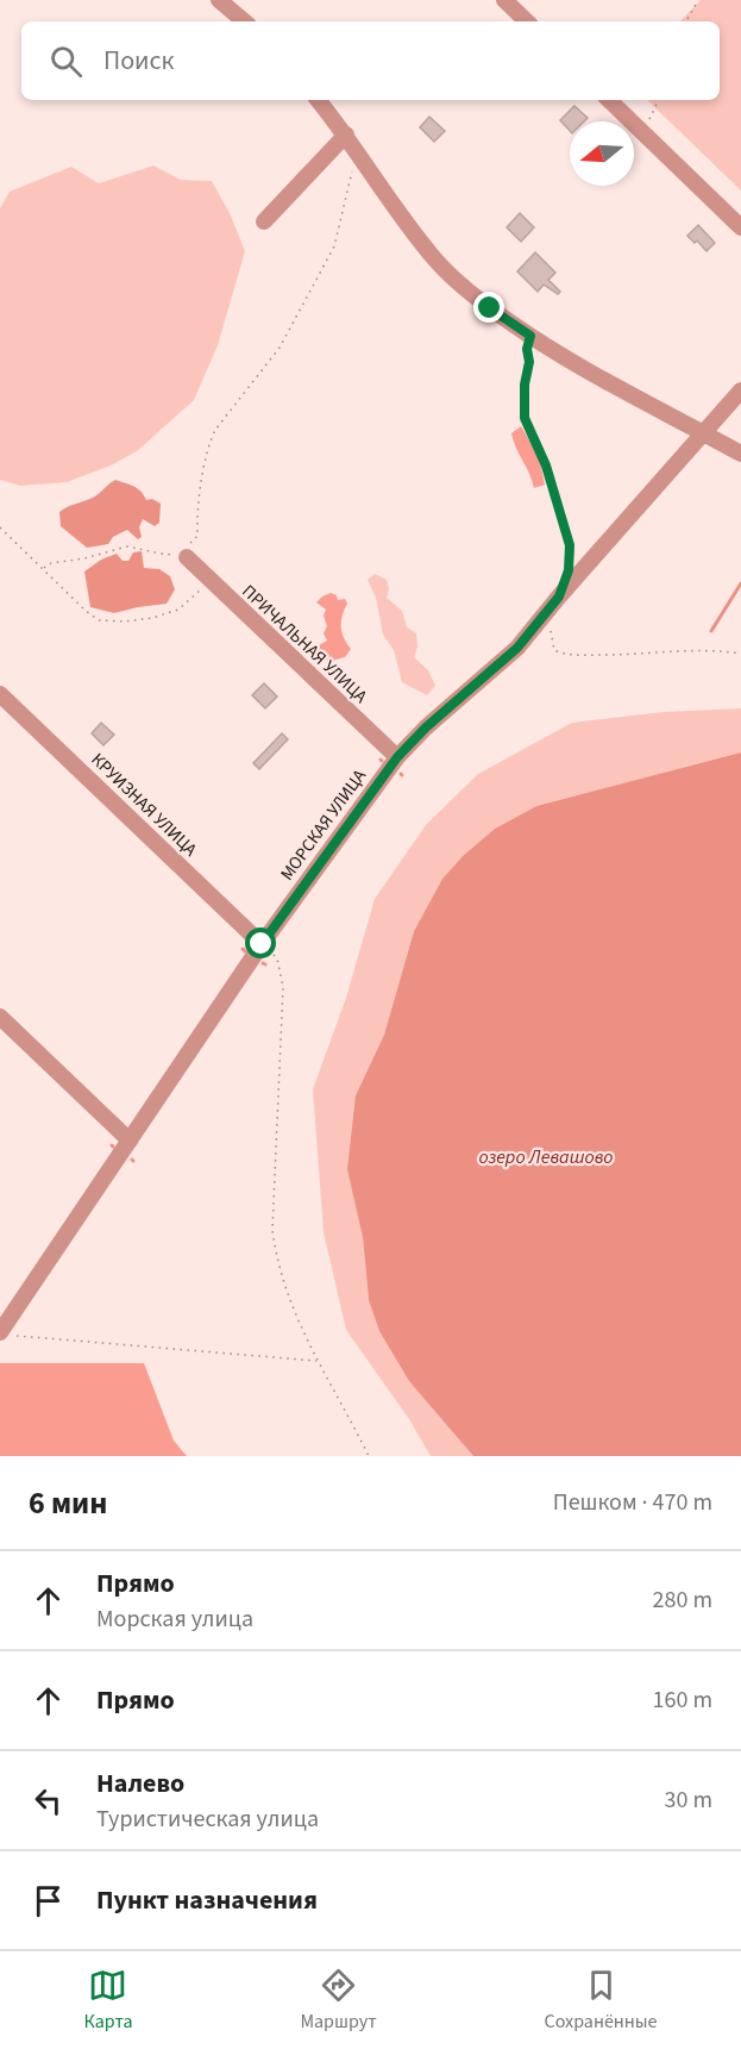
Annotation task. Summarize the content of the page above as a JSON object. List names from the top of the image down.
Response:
{
  "streets": {
    "street": ["ПРИЧАЛЬНАЯ УЛИЦА", "КРУИЗНАЯ УЛИЦА", "МОРСКАЯ УЛИЦА"]
  },
  "crossings": [
    ["ПРИЧАЛЬНАЯ УЛИЦА", "МОРСКАЯ УЛИЦА"],
    ["КРУИЗНАЯ УЛИЦА", "МОРСКАЯ УЛИЦА"]
  ],
  "water": ["озеро Левашово"],
  "north": "left",
  "page": {
    "search": "Поиск",
    "heading": ["6 мин", "Пешком · 470 m"],
    "list": [
      ["Прямо", "Морская улица", "280 m"],
      ["Прямо", "160 m"],
      ["Налево", "Туристическая улица", "30 m"],
      "Пункт назначения"
    ],
    "nav": ["Карта", "Маршрут", "Сохранённые"]
  }
}
